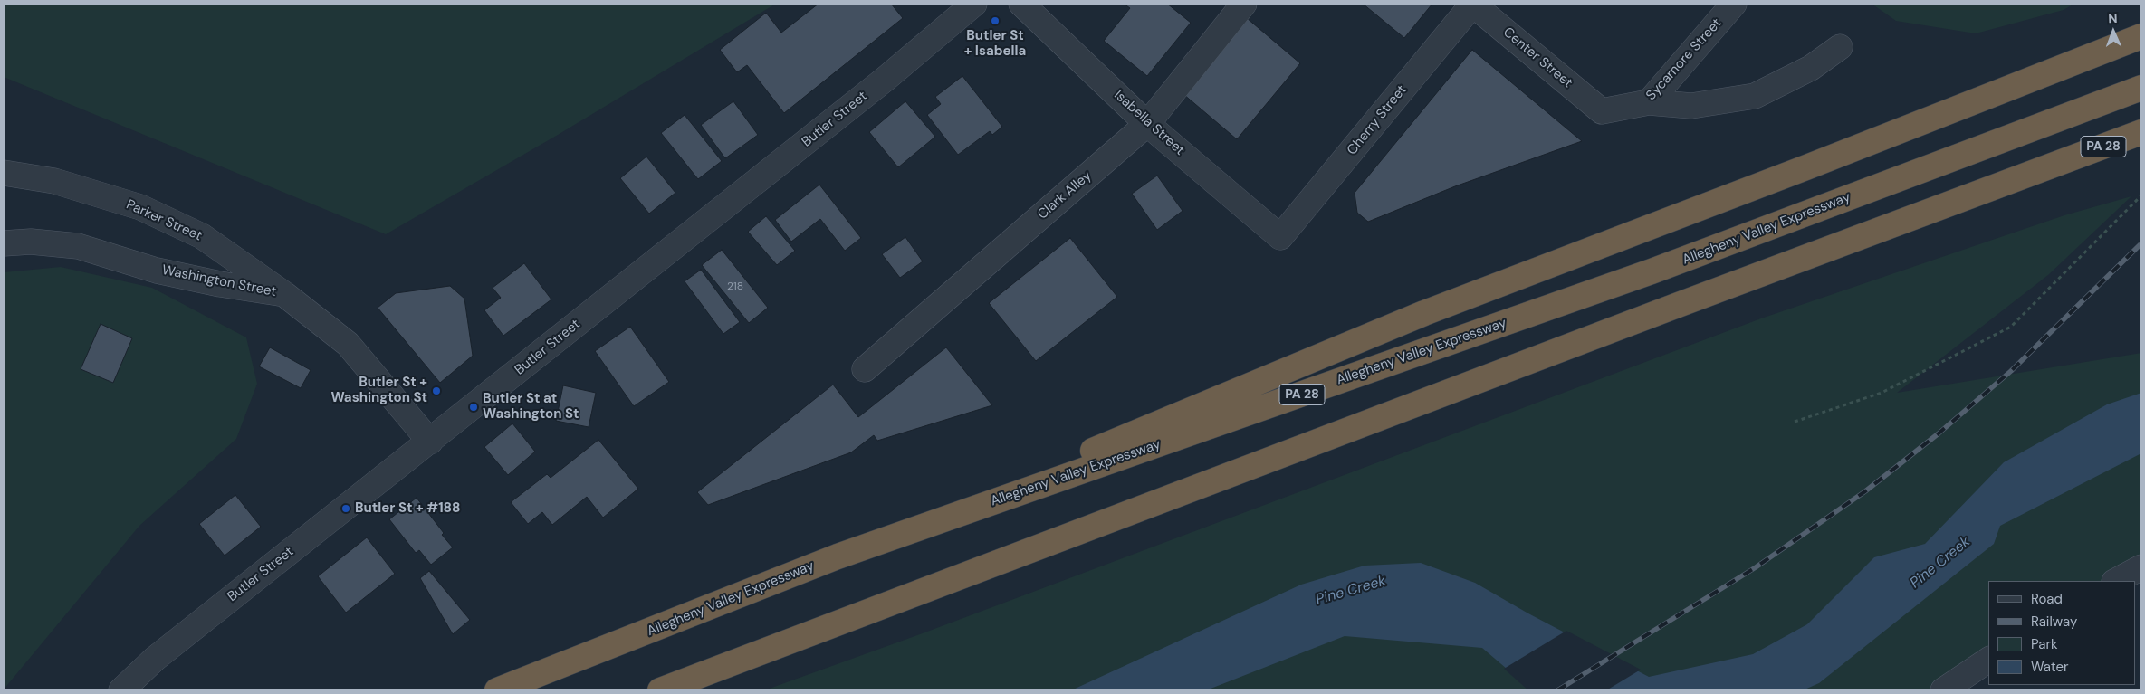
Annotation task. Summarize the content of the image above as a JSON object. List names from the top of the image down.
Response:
{
  "streets": {
    "highway": ["PA 28", "Allegheny Valley Expressway"],
    "street": [
      "Center Street",
      "Sycamore Street",
      "Butler Street",
      "Cherry Street",
      "Isabella Street",
      "Clark Alley",
      "Parker Street",
      "Washington Street"
    ]
  },
  "crossings": [
    ["Center Street", "Sycamore Street"],
    ["Center Street", "Cherry Street"],
    ["Butler Street", "Washington Street"],
    ["Cherry Street", "Isabella Street"],
    ["Isabella Street", "Clark Alley"],
    ["Parker Street", "Washington Street"]
  ],
  "water": ["Pine Creek"],
  "places": [
    "Butler St + Isabella",
    "Butler St + Washington St",
    "Butler St at Washington St",
    "Butler St + #188"
  ],
  "house_numbers": ["218"],
  "legend": [
    "Road",
    "Railway",
    "Park",
    "Water"
  ],
  "north": "top"
}
